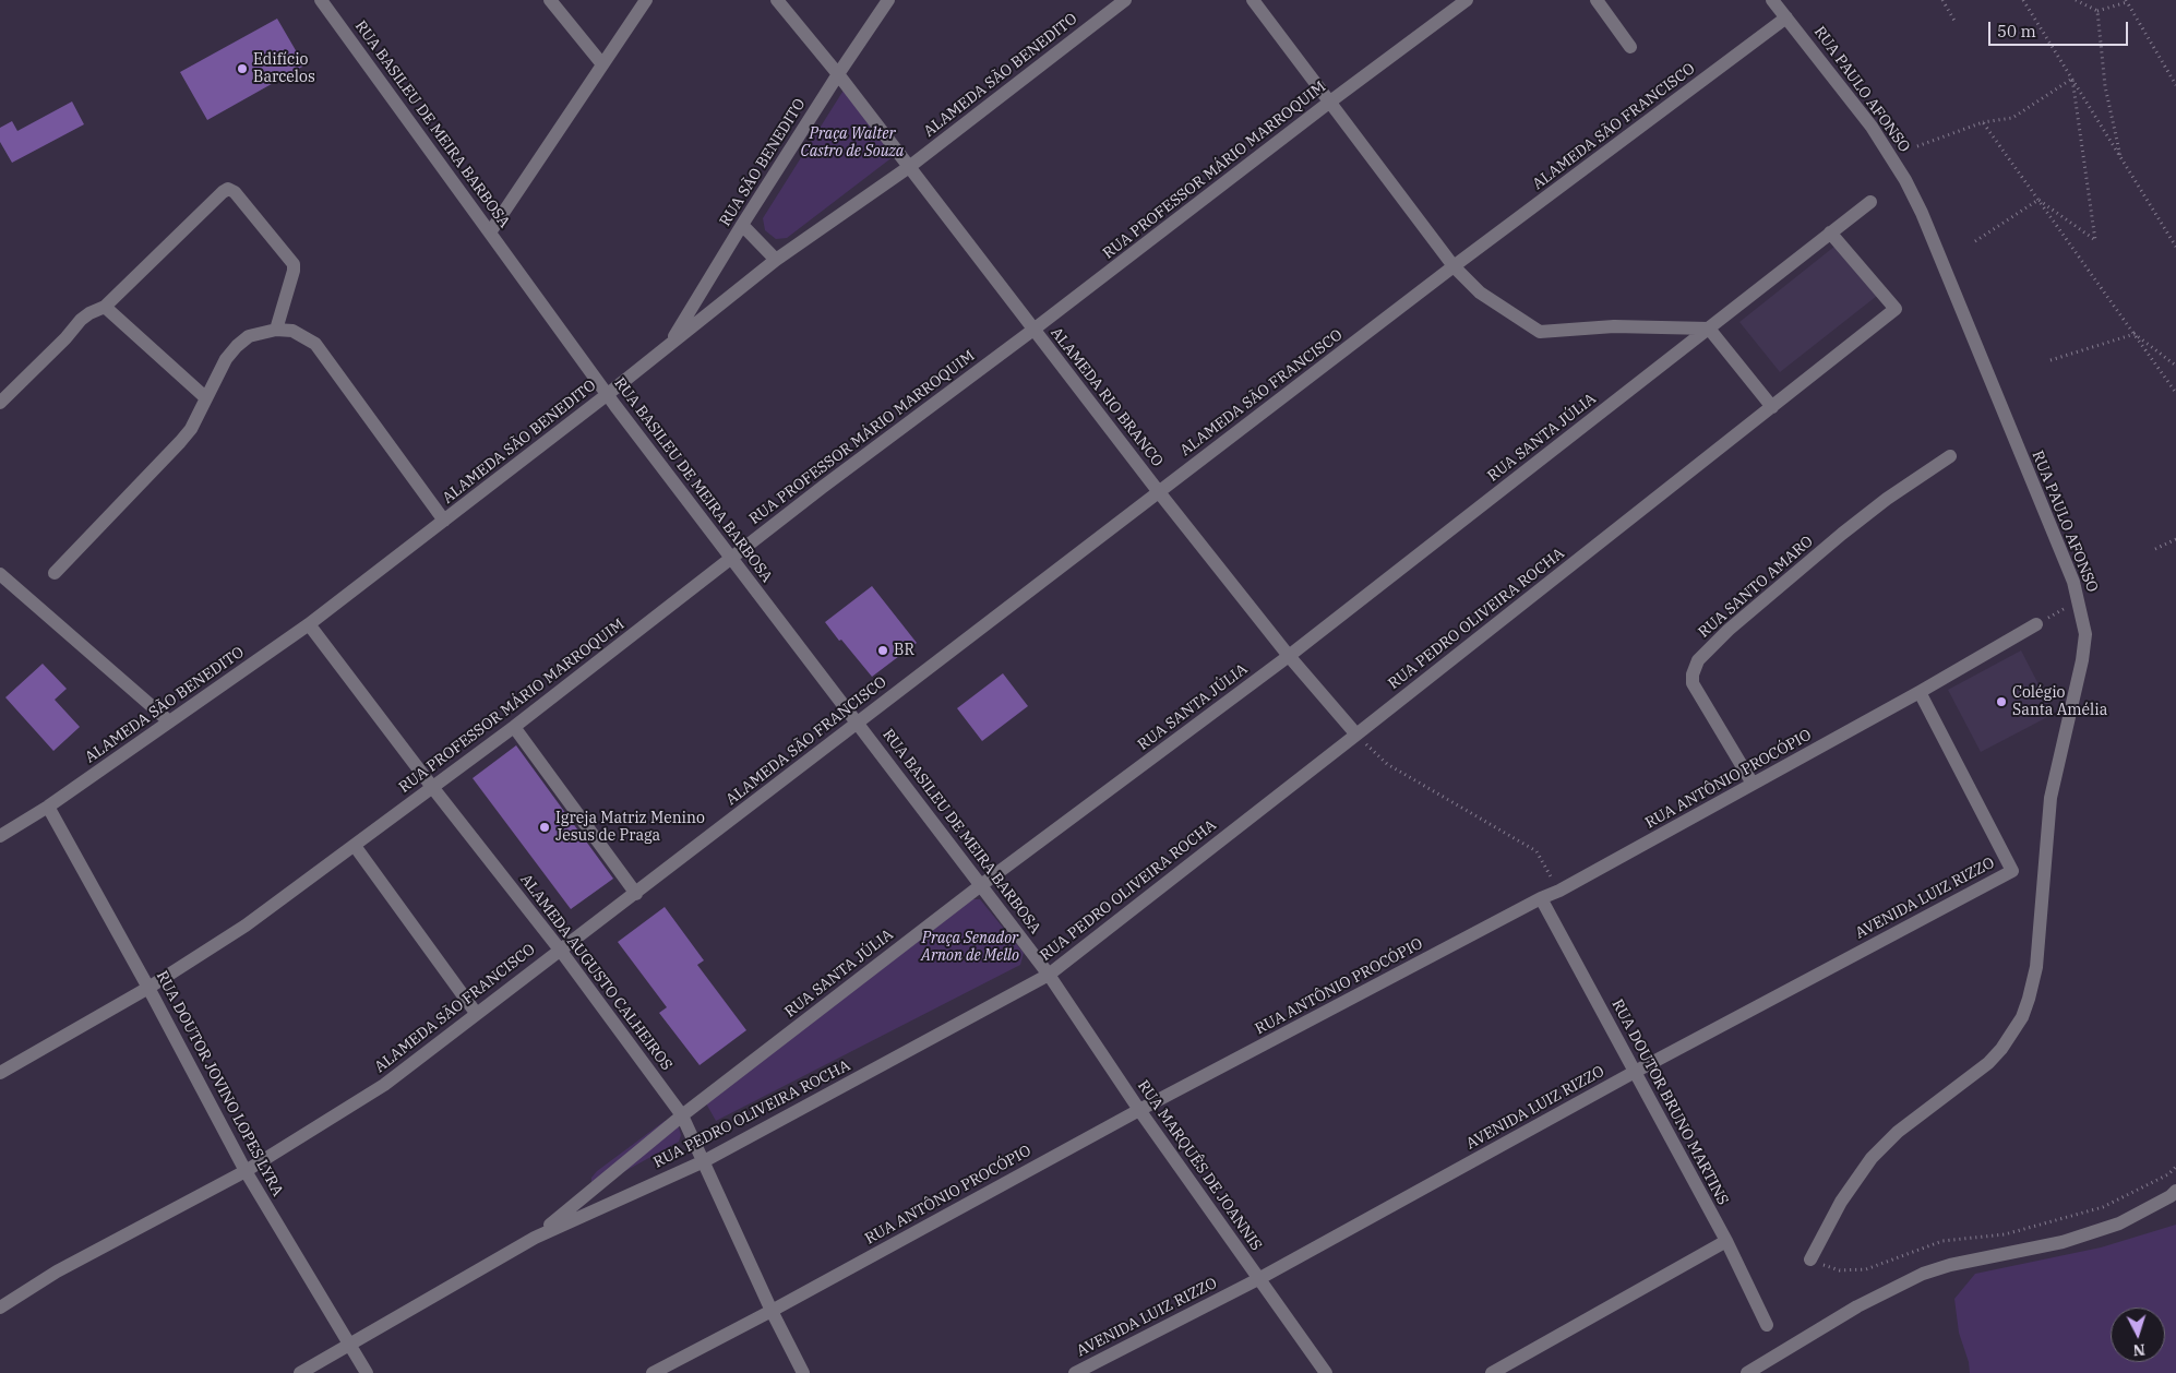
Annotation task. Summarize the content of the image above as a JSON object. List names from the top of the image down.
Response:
{
  "streets": {
    "street": [
      "ALAMEDA SÃO BENEDITO",
      "RUA PAULO AFONSO",
      "RUA BASILEU DE MEIRA BARBOSA",
      "ALAMEDA SÃO FRANCISCO",
      "RUA SÃO BENEDITO",
      "RUA PROFESSOR MÁRIO MARROQUIM",
      "ALAMEDA RIO BRANCO",
      "RUA SANTA JÚLIA",
      "RUA SANTO AMARO",
      "RUA PEDRO OLIVEIRA ROCHA",
      "RUA ANTÔNIO PROCÓPIO",
      "AVENIDA LUIZ RIZZO",
      "ALAMEDA AUGUSTO CALHEIROS",
      "RUA DOUTOR JOVINO LOPES LYRA",
      "RUA DOUTOR BRUNO MARTINS",
      "RUA MARQUÊS DE JOANNIS"
    ]
  },
  "crossings": [
    ["ALAMEDA SÃO BENEDITO", "RUA BASILEU DE MEIRA BARBOSA"],
    ["ALAMEDA SÃO BENEDITO", "RUA SÃO BENEDITO"],
    ["ALAMEDA SÃO BENEDITO", "ALAMEDA RIO BRANCO"],
    ["ALAMEDA SÃO BENEDITO", "ALAMEDA AUGUSTO CALHEIROS"],
    ["ALAMEDA SÃO BENEDITO", "RUA DOUTOR JOVINO LOPES LYRA"],
    ["RUA PAULO AFONSO", "ALAMEDA SÃO FRANCISCO"],
    ["RUA BASILEU DE MEIRA BARBOSA", "ALAMEDA SÃO FRANCISCO"],
    ["RUA BASILEU DE MEIRA BARBOSA", "RUA PROFESSOR MÁRIO MARROQUIM"],
    ["RUA BASILEU DE MEIRA BARBOSA", "RUA SANTA JÚLIA"],
    ["RUA BASILEU DE MEIRA BARBOSA", "RUA PEDRO OLIVEIRA ROCHA"],
    ["RUA BASILEU DE MEIRA BARBOSA", "RUA MARQUÊS DE JOANNIS"],
    ["ALAMEDA SÃO FRANCISCO", "ALAMEDA RIO BRANCO"],
    ["ALAMEDA SÃO FRANCISCO", "ALAMEDA AUGUSTO CALHEIROS"],
    ["ALAMEDA SÃO FRANCISCO", "RUA DOUTOR JOVINO LOPES LYRA"],
    ["RUA SÃO BENEDITO", "ALAMEDA RIO BRANCO"],
    ["RUA PROFESSOR MÁRIO MARROQUIM", "ALAMEDA RIO BRANCO"],
    ["RUA PROFESSOR MÁRIO MARROQUIM", "ALAMEDA AUGUSTO CALHEIROS"],
    ["RUA PROFESSOR MÁRIO MARROQUIM", "RUA DOUTOR JOVINO LOPES LYRA"],
    ["ALAMEDA RIO BRANCO", "RUA SANTA JÚLIA"],
    ["ALAMEDA RIO BRANCO", "RUA PEDRO OLIVEIRA ROCHA"],
    ["RUA SANTA JÚLIA", "RUA PEDRO OLIVEIRA ROCHA"],
    ["RUA SANTA JÚLIA", "ALAMEDA AUGUSTO CALHEIROS"],
    ["RUA SANTO AMARO", "RUA ANTÔNIO PROCÓPIO"],
    ["RUA PEDRO OLIVEIRA ROCHA", "ALAMEDA AUGUSTO CALHEIROS"],
    ["RUA PEDRO OLIVEIRA ROCHA", "RUA DOUTOR JOVINO LOPES LYRA"],
    ["RUA PEDRO OLIVEIRA ROCHA", "RUA MARQUÊS DE JOANNIS"],
    ["RUA ANTÔNIO PROCÓPIO", "AVENIDA LUIZ RIZZO"],
    ["RUA ANTÔNIO PROCÓPIO", "ALAMEDA AUGUSTO CALHEIROS"],
    ["RUA ANTÔNIO PROCÓPIO", "RUA DOUTOR BRUNO MARTINS"],
    ["RUA ANTÔNIO PROCÓPIO", "RUA MARQUÊS DE JOANNIS"],
    ["AVENIDA LUIZ RIZZO", "RUA DOUTOR BRUNO MARTINS"],
    ["AVENIDA LUIZ RIZZO", "RUA MARQUÊS DE JOANNIS"]
  ],
  "parks": ["Praça Walter Castro de Souza", "Praça Senador Arnon de Mello"],
  "places": [
    "Edifício Barcelos",
    "BR",
    "Colégio Santa Amélia",
    "Igreja Matriz Menino Jesus de Praga"
  ],
  "scale_bar": "50 m",
  "north": "bottom"
}
